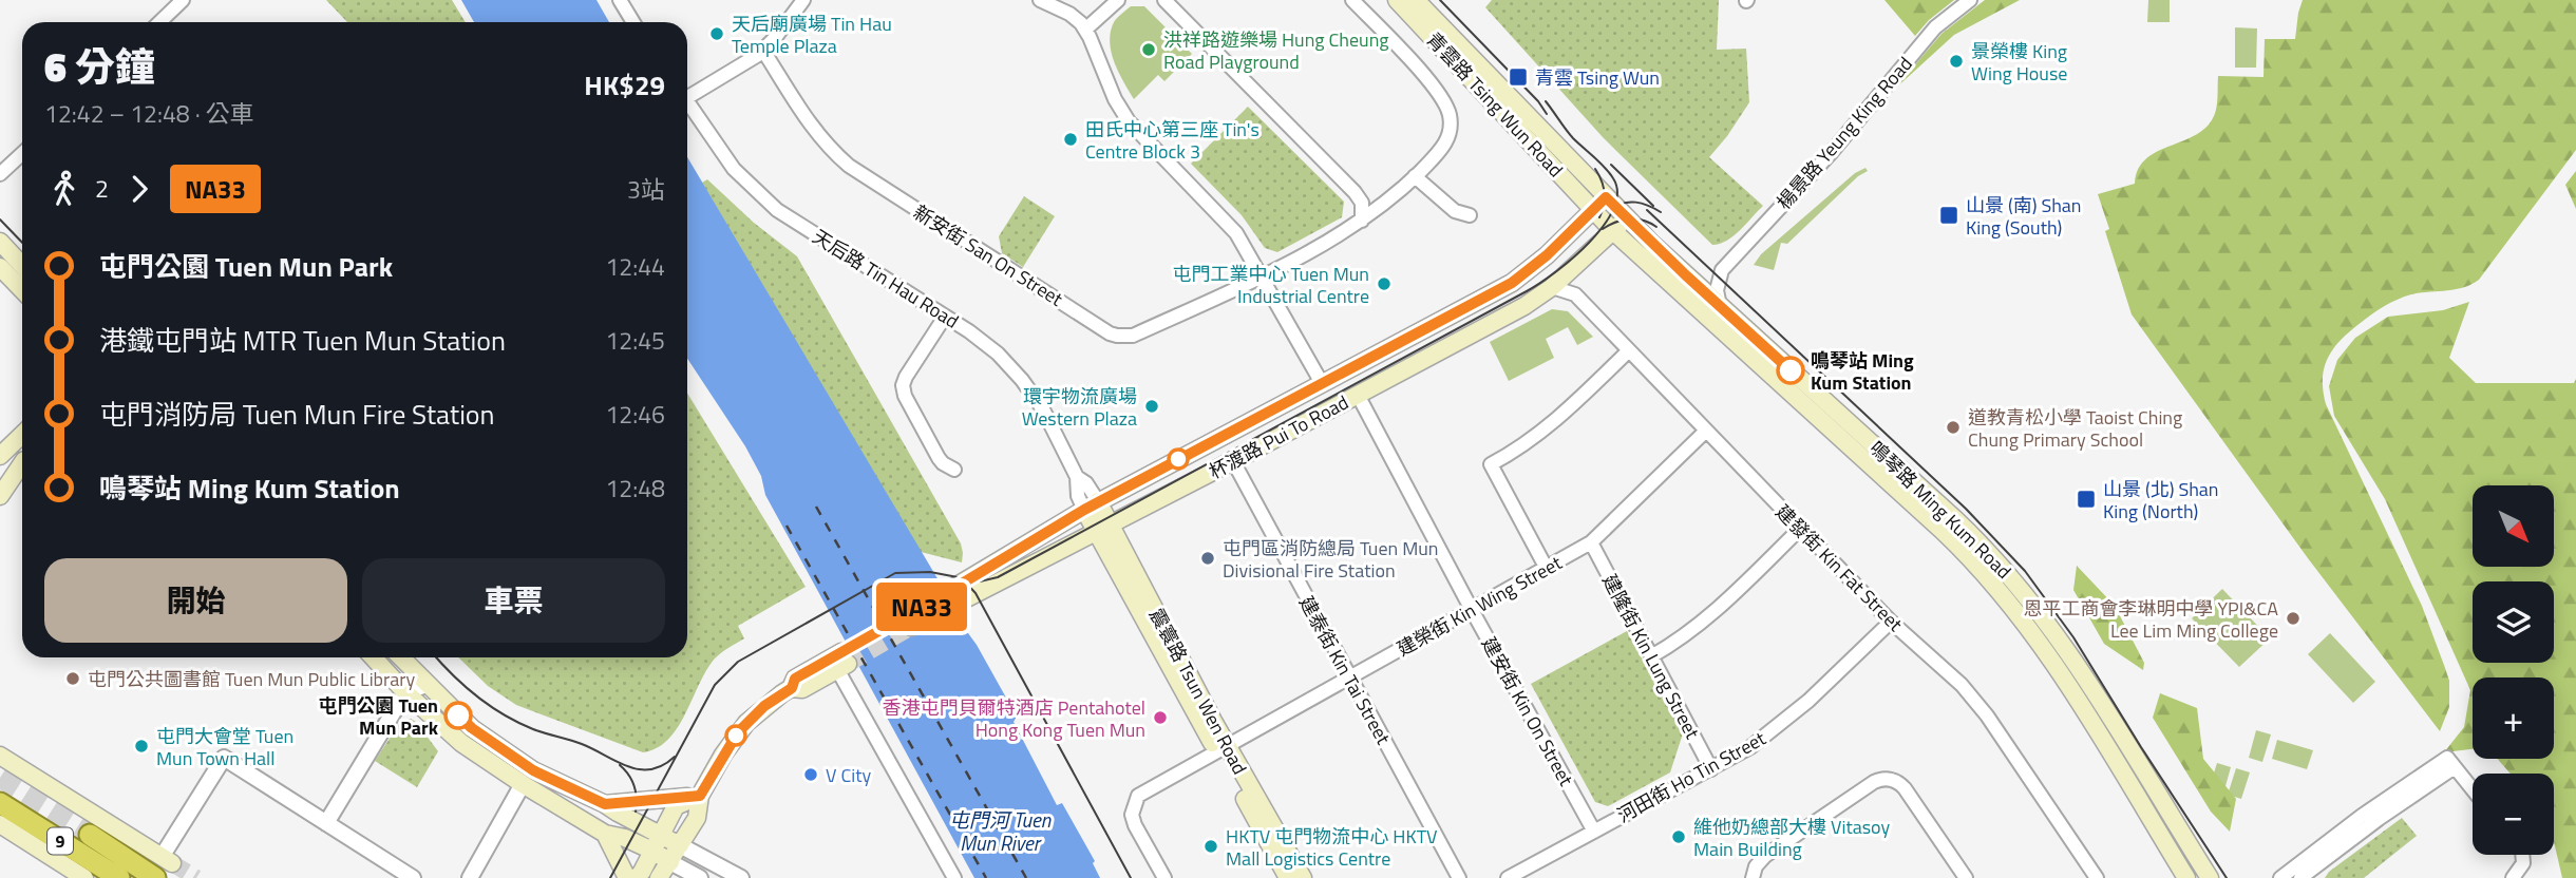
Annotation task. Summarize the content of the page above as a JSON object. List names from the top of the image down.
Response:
{
  "streets": {
    "highway": ["9"],
    "main road": [
      "青雲路 Tsing Wun Road",
      "杯渡路 Pui To Road",
      "鳴琴路 Ming Kum Road",
      "震寰路 Tsun Wen Road"
    ],
    "street": [
      "楊景路 Yeung King Road",
      "新安街 San On Street",
      "天后路 Tin Hau Road",
      "建發街 Kin Fat Street",
      "建榮街 Kin Wing Street",
      "建隆街 Kin Lung Street",
      "建泰街 Kin Tai Street",
      "建安街 Kin On Street",
      "河田街 Ho Tin Street"
    ]
  },
  "crossings": [
    ["青雲路 Tsing Wun Road", "杯渡路 Pui To Road"],
    ["青雲路 Tsing Wun Road", "鳴琴路 Ming Kum Road"],
    ["天后路 Tin Hau Road", "杯渡路 Pui To Road"],
    ["天后路 Tin Hau Road", "震寰路 Tsun Wen Road"],
    ["杯渡路 Pui To Road", "鳴琴路 Ming Kum Road"],
    ["杯渡路 Pui To Road", "建發街 Kin Fat Street"],
    ["杯渡路 Pui To Road", "建泰街 Kin Tai Street"],
    ["杯渡路 Pui To Road", "震寰路 Tsun Wen Road"],
    ["杯渡路 Pui To Road", "建安街 Kin On Street"],
    ["建發街 Kin Fat Street", "建榮街 Kin Wing Street"],
    ["建發街 Kin Fat Street", "河田街 Ho Tin Street"],
    ["建榮街 Kin Wing Street", "建隆街 Kin Lung Street"],
    ["建榮街 Kin Wing Street", "建泰街 Kin Tai Street"],
    ["建榮街 Kin Wing Street", "震寰路 Tsun Wen Road"],
    ["建榮街 Kin Wing Street", "建安街 Kin On Street"],
    ["建隆街 Kin Lung Street", "河田街 Ho Tin Street"],
    ["建安街 Kin On Street", "河田街 Ho Tin Street"]
  ],
  "water": ["屯門河 Tuen Mun River"],
  "places": {
    "other": [
      "天后廟廣場 Tin Hau Temple Plaza",
      "洪祥路遊樂場 Hung Cheung Road Playground",
      "景榮樓 King Wing House",
      "田氏中心第三座 Tin's Centre Block 3",
      "屯門工業中心 Tuen Mun Industrial Centre",
      "鳴琴站 Ming Kum Station",
      "環宇物流廣場 Western Plaza",
      "道教青松小學 Taoist Ching Chung Primary School",
      "屯門區消防總局 Tuen Mun Divisional Fire Station",
      "恩平工商會李琳明中學 YPI&CA Lee Lim Ming College",
      "屯門公共圖書館 Tuen Mun Public Library",
      "屯門公園 Tuen Mun Park",
      "香港屯門貝爾特酒店 Pentahotel Hong Kong Tuen Mun",
      "屯門大會堂 Tuen Mun Town Hall",
      "V City",
      "維他奶總部大樓 Vitasoy Main Building",
      "HKTV 屯門物流中心 HKTV Mall Logistics Centre"
    ],
    "transit": ["青雲 Tsing Wun", "山景 (南) Shan King (South)", "山景 (北) Shan King (North)"]
  },
  "lines": ["bus line NA33"],
  "north": "bottom right",
  "page": {
    "on_map": "NA33",
    "heading": ["6 分鐘", "12:42 – 12:48 · 公車", "HK$29"],
    "legs": ["2", "NA33", "3站"],
    "list": [
      {
        "name": "屯門公園 Tuen Mun Park",
        "value": "12:44"
      },
      {
        "name": "港鐵屯門站 MTR Tuen Mun Station",
        "value": "12:45"
      },
      {
        "name": "屯門消防局 Tuen Mun Fire Station",
        "value": "12:46"
      },
      {
        "name": "鳴琴站 Ming Kum Station",
        "value": "12:48"
      }
    ],
    "map_buttons": ["+", "−"],
    "buttons": ["開始", "車票"]
  }
}
